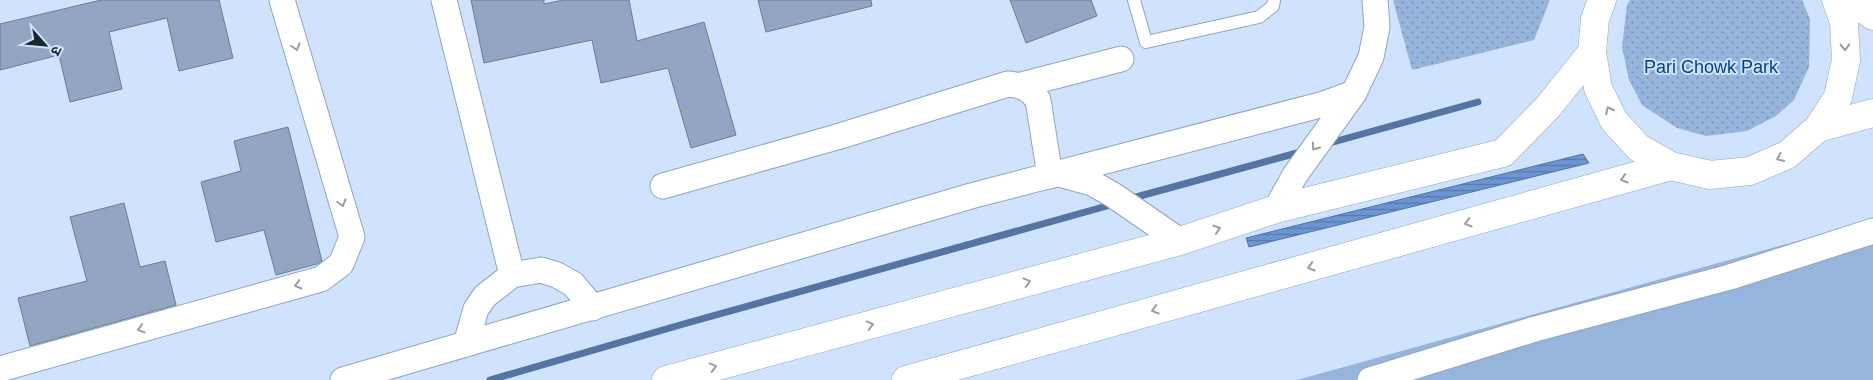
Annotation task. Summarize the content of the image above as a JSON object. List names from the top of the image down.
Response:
{
  "parks": ["Pari Chowk Park"],
  "north": "bottom right"
}
